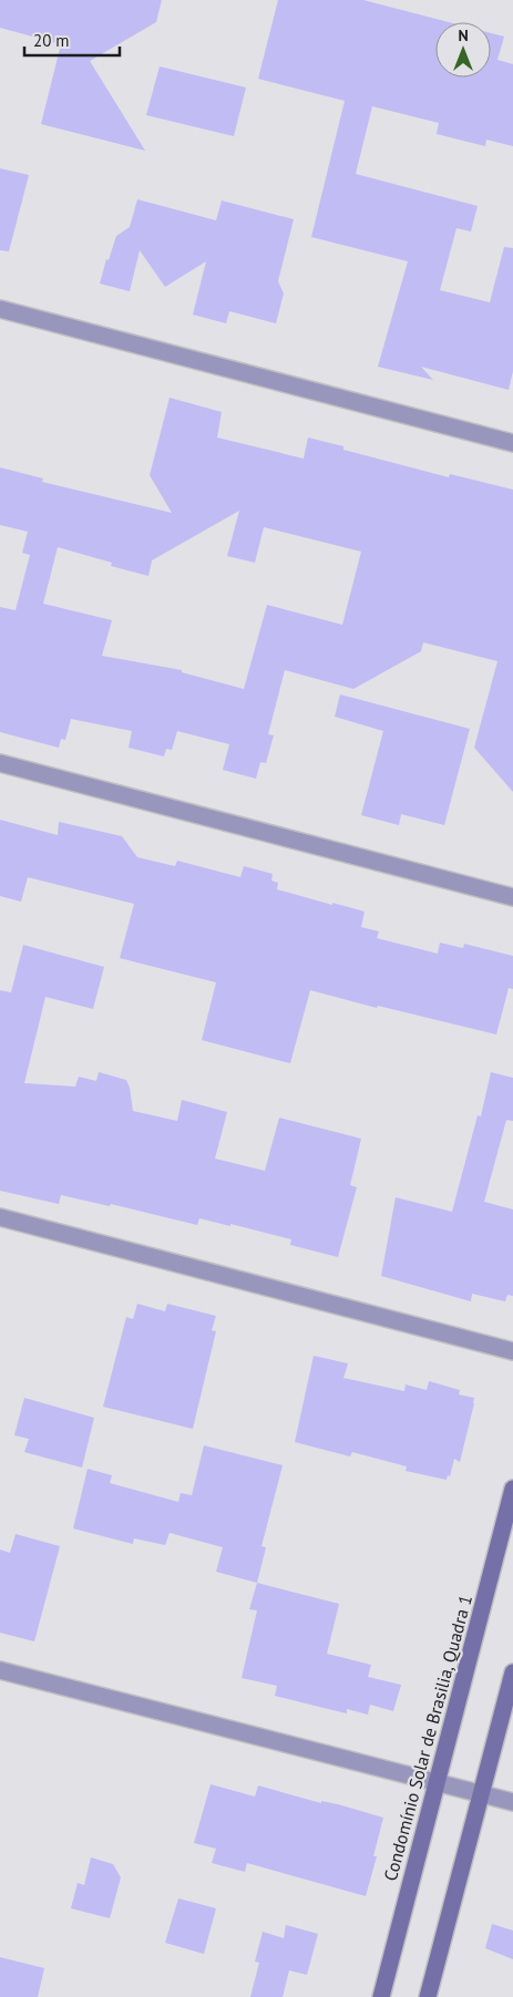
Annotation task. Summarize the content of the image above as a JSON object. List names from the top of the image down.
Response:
{
  "streets": {
    "street": ["Condomínio Solar de Brasilia, Quadra 1"]
  },
  "scale_bar": "20 m",
  "north": "top"
}
